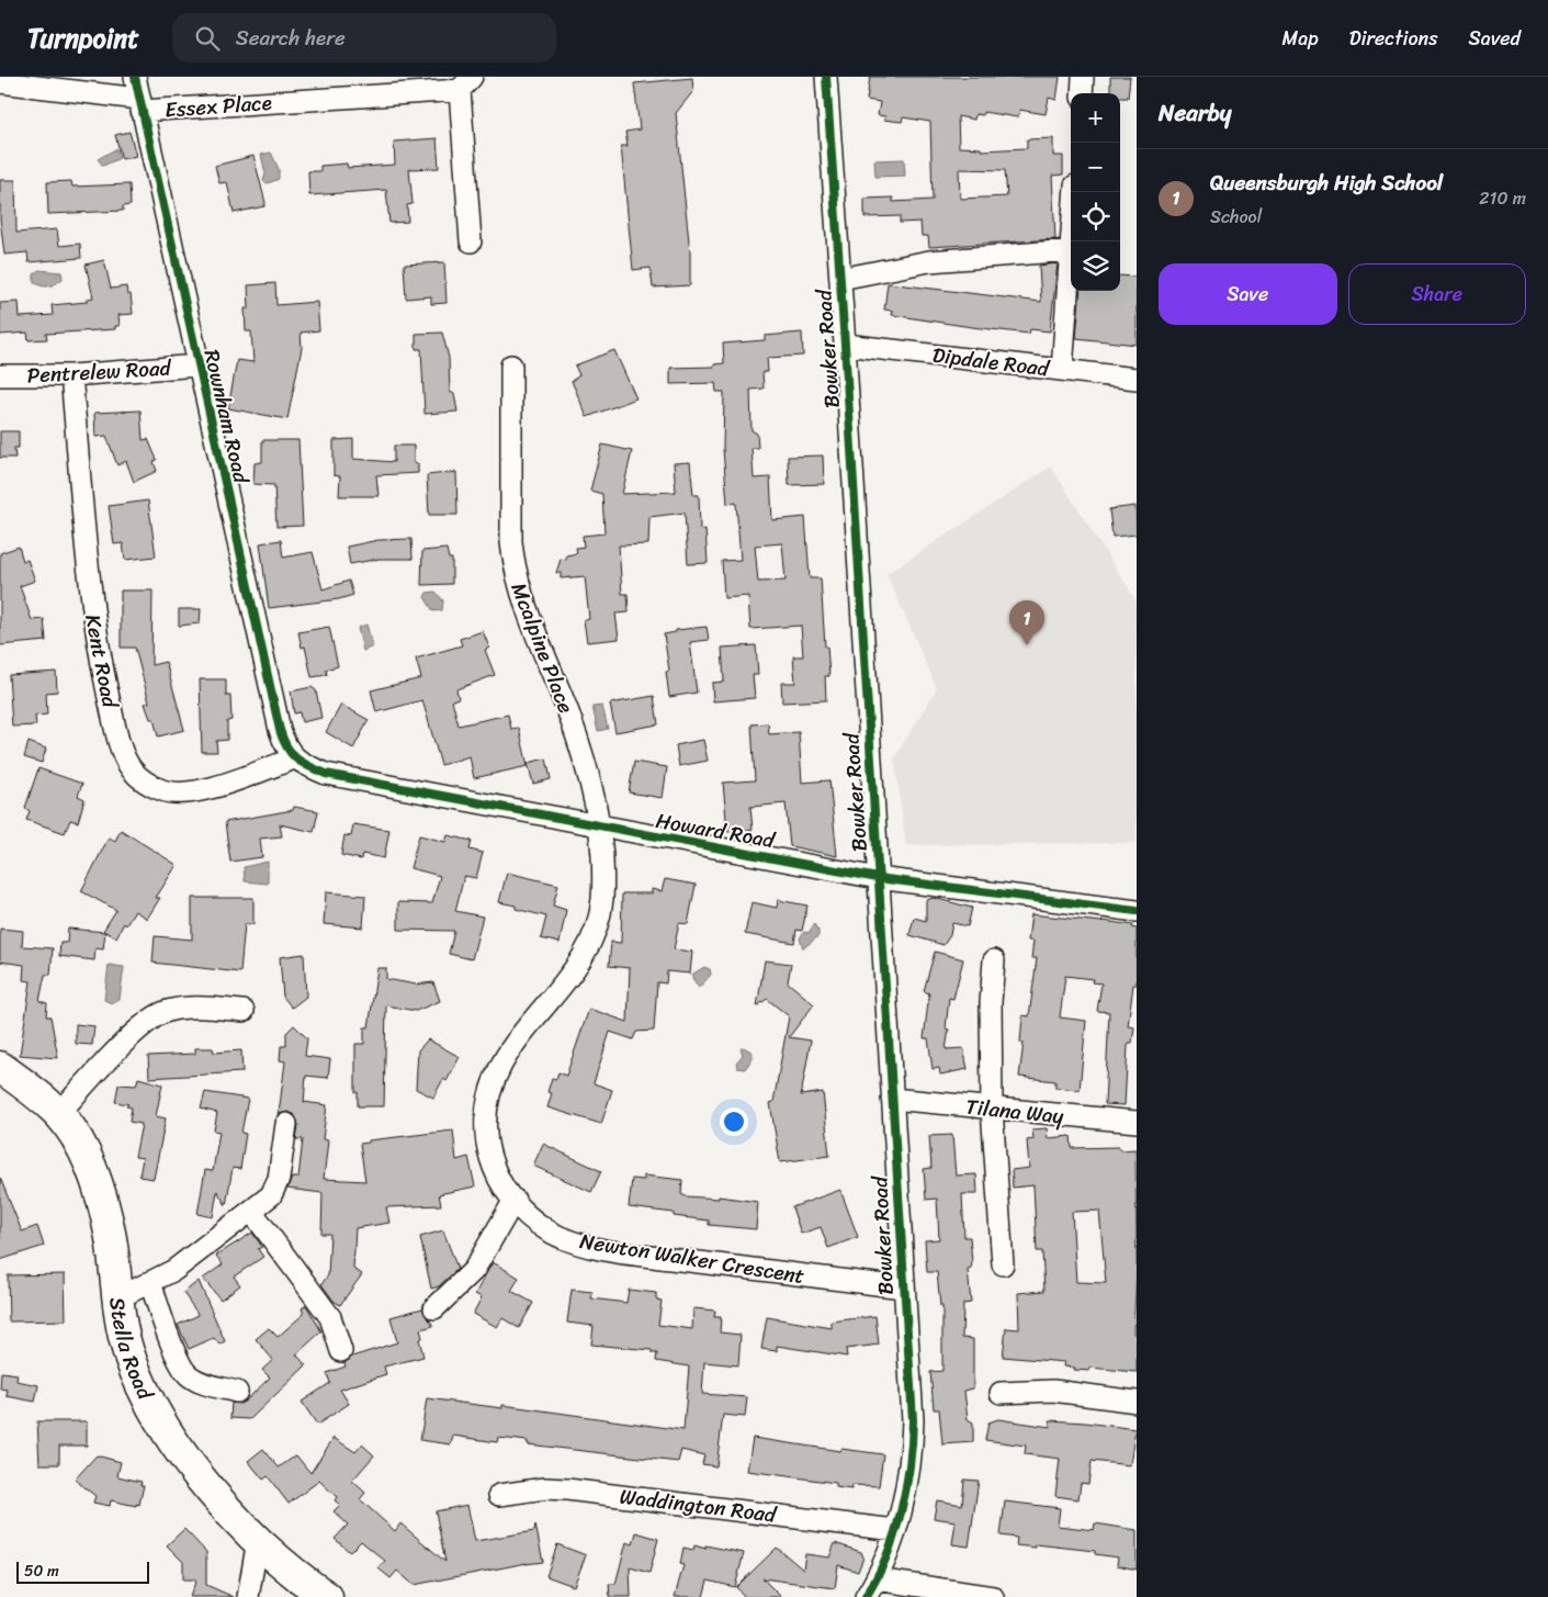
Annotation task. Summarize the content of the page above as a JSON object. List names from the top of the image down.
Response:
{
  "streets": {
    "main road": ["Stella Road"],
    "street": [
      "Essex Place",
      "Bowker Road",
      "Dipdale Road",
      "Pentrelew Road",
      "Rownham Road",
      "Mcalpine Place",
      "Kent Road",
      "Howard Road",
      "Tilana Way",
      "Newton Walker Crescent",
      "Waddington Road"
    ]
  },
  "crossings": [
    ["Essex Place", "Rownham Road"],
    ["Bowker Road", "Dipdale Road"],
    ["Bowker Road", "Howard Road"],
    ["Bowker Road", "Tilana Way"],
    ["Bowker Road", "Newton Walker Crescent"],
    ["Bowker Road", "Waddington Road"],
    ["Pentrelew Road", "Rownham Road"],
    ["Pentrelew Road", "Kent Road"],
    ["Rownham Road", "Kent Road"],
    ["Rownham Road", "Howard Road"],
    ["Mcalpine Place", "Howard Road"],
    ["Mcalpine Place", "Newton Walker Crescent"],
    ["Kent Road", "Howard Road"],
    ["Howard Road", "Newton Walker Crescent"]
  ],
  "scale_bar": "50 m",
  "page": {
    "header": "Turnpoint",
    "search": "Search here",
    "nav": ["Map", "Directions", "Saved"],
    "heading": "Nearby",
    "map_buttons": ["+", "−"],
    "list": [
      {
        "mark": "1",
        "name": "Queensburgh High School",
        "note": "School",
        "value": "210 m"
      }
    ],
    "buttons": ["Save", "Share"],
    "pins": "1",
    "scale": "50 m"
  }
}
